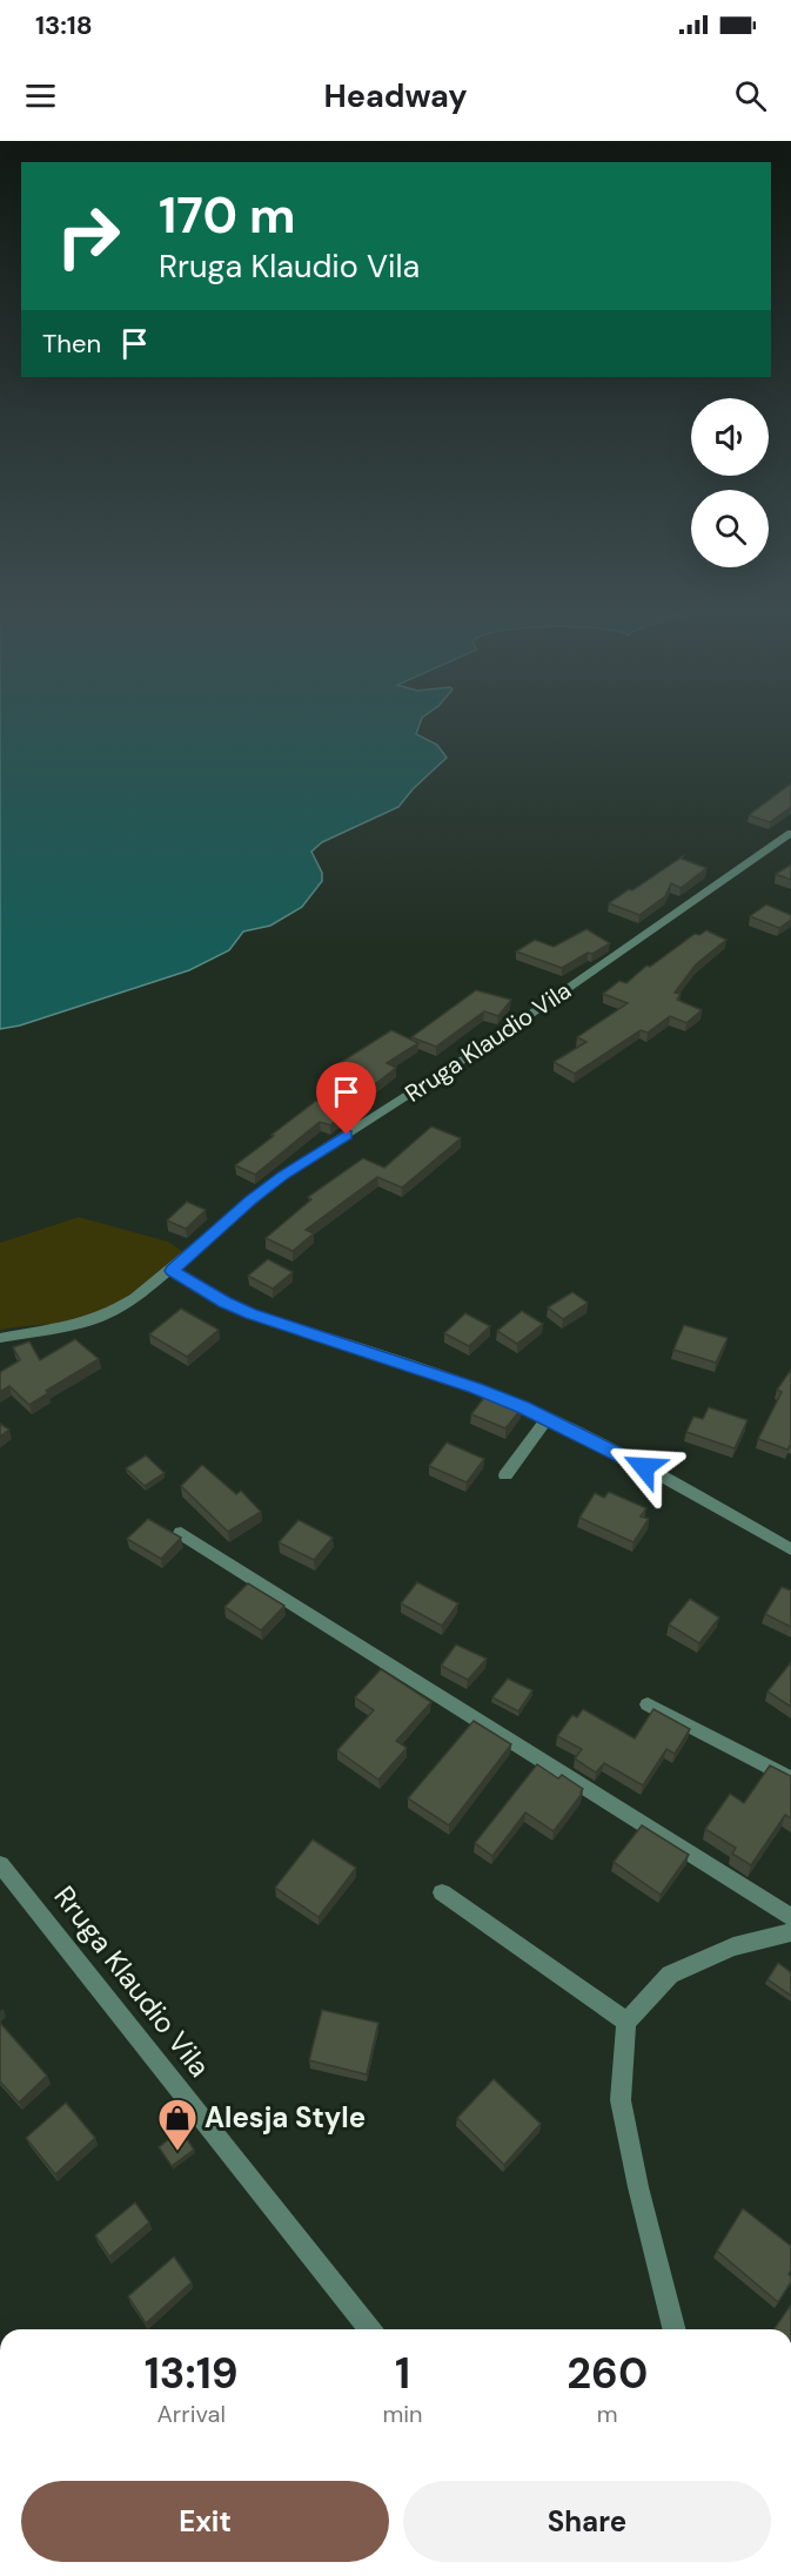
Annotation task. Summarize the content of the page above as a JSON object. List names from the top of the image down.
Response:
{
  "streets": {
    "street": ["Rruga Klaudio Vila"]
  },
  "places": {
    "shop": ["Alesja Style"]
  },
  "page": {
    "status": "13:18",
    "header": "Headway",
    "turn": ["170 m", "Rruga Klaudio Vila"],
    "then": "Then",
    "eta": [
      "13:19",
      "Arrival",
      "1",
      "min",
      "260",
      "m"
    ],
    "buttons": ["Exit", "Share"]
  }
}
